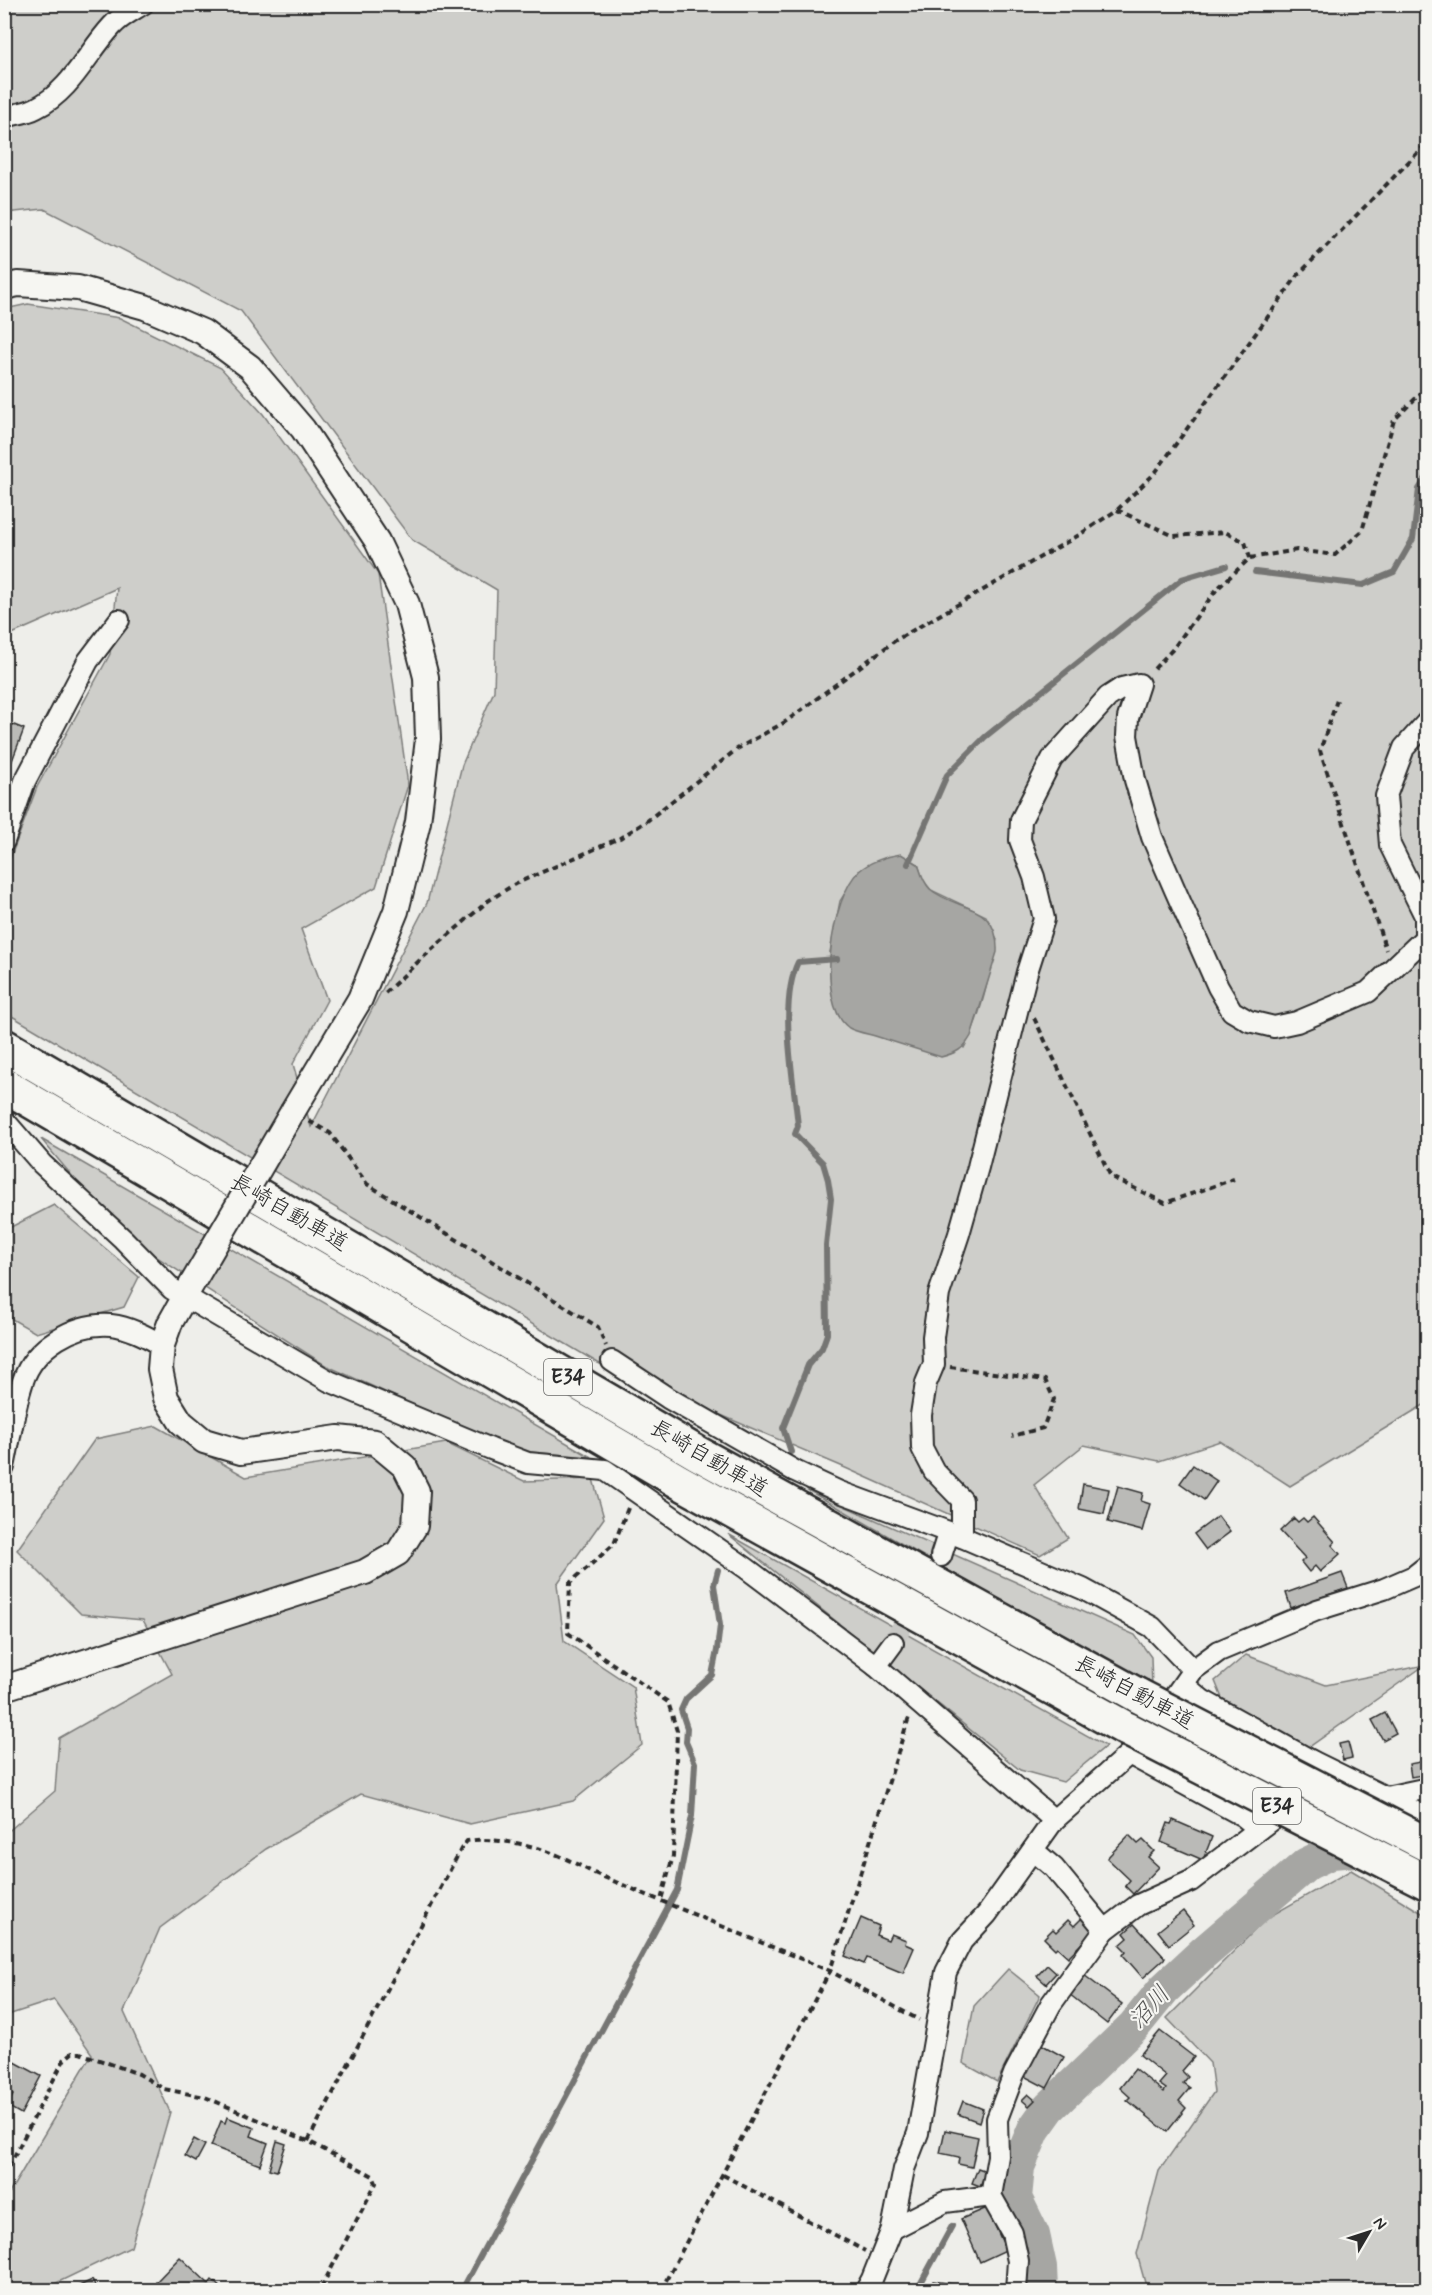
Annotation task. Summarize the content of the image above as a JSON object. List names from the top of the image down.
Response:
{
  "streets": {
    "highway": ["長崎自動車道", "E34"]
  },
  "water": ["沼川"],
  "north": "top right"
}
